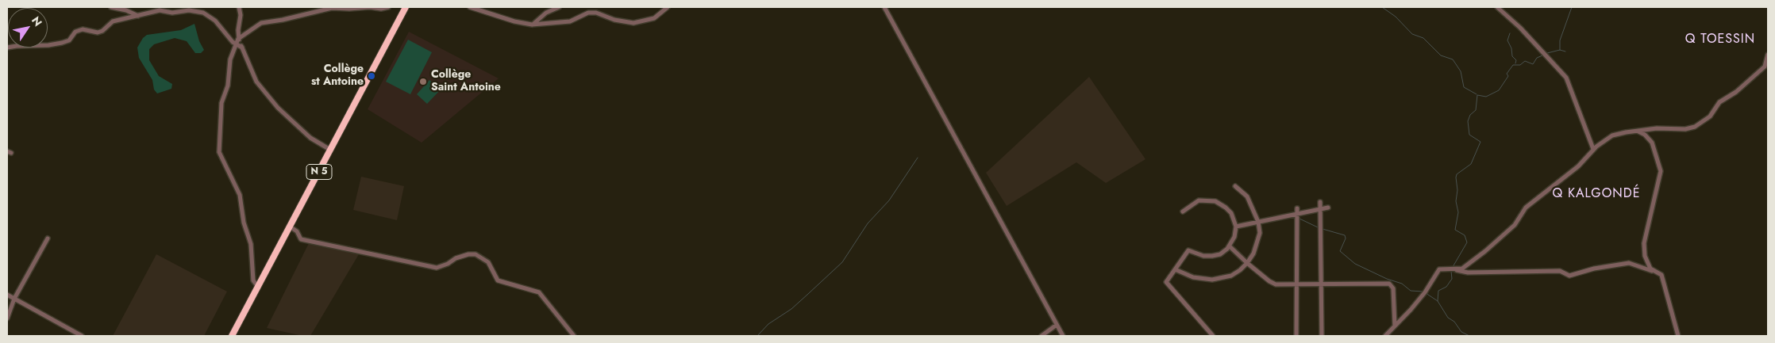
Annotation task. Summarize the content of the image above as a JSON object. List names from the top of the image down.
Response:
{
  "streets": {
    "highway": ["N 5"]
  },
  "districts": ["Q TOESSIN", "Q KALGONDÉ"],
  "places": ["Collège st Antoine", "Collège Saint Antoine"],
  "north": "top right"
}
